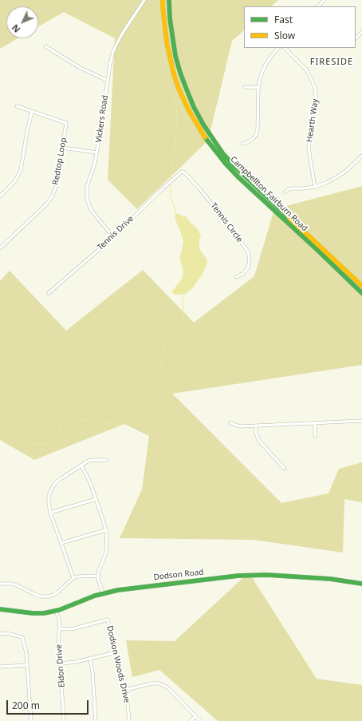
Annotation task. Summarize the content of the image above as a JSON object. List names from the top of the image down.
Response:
{
  "streets": {
    "main road": ["Campbellton Fairburn Road", "Dodson Road"],
    "street": [
      "Vickers Road",
      "Hearth Way",
      "Redtop Loop",
      "Tennis Circle",
      "Tennis Drive",
      "Dodson Woods Drive",
      "Eldon Drive"
    ]
  },
  "crossings": [
    ["Vickers Road", "Tennis Drive"],
    ["Tennis Circle", "Tennis Drive"],
    ["Dodson Road", "Eldon Drive"],
    ["Dodson Woods Drive", "Eldon Drive"]
  ],
  "districts": ["FIRESIDE"],
  "legend": ["Fast", "Slow"],
  "scale_bar": "200 m",
  "north": "bottom left"
}
